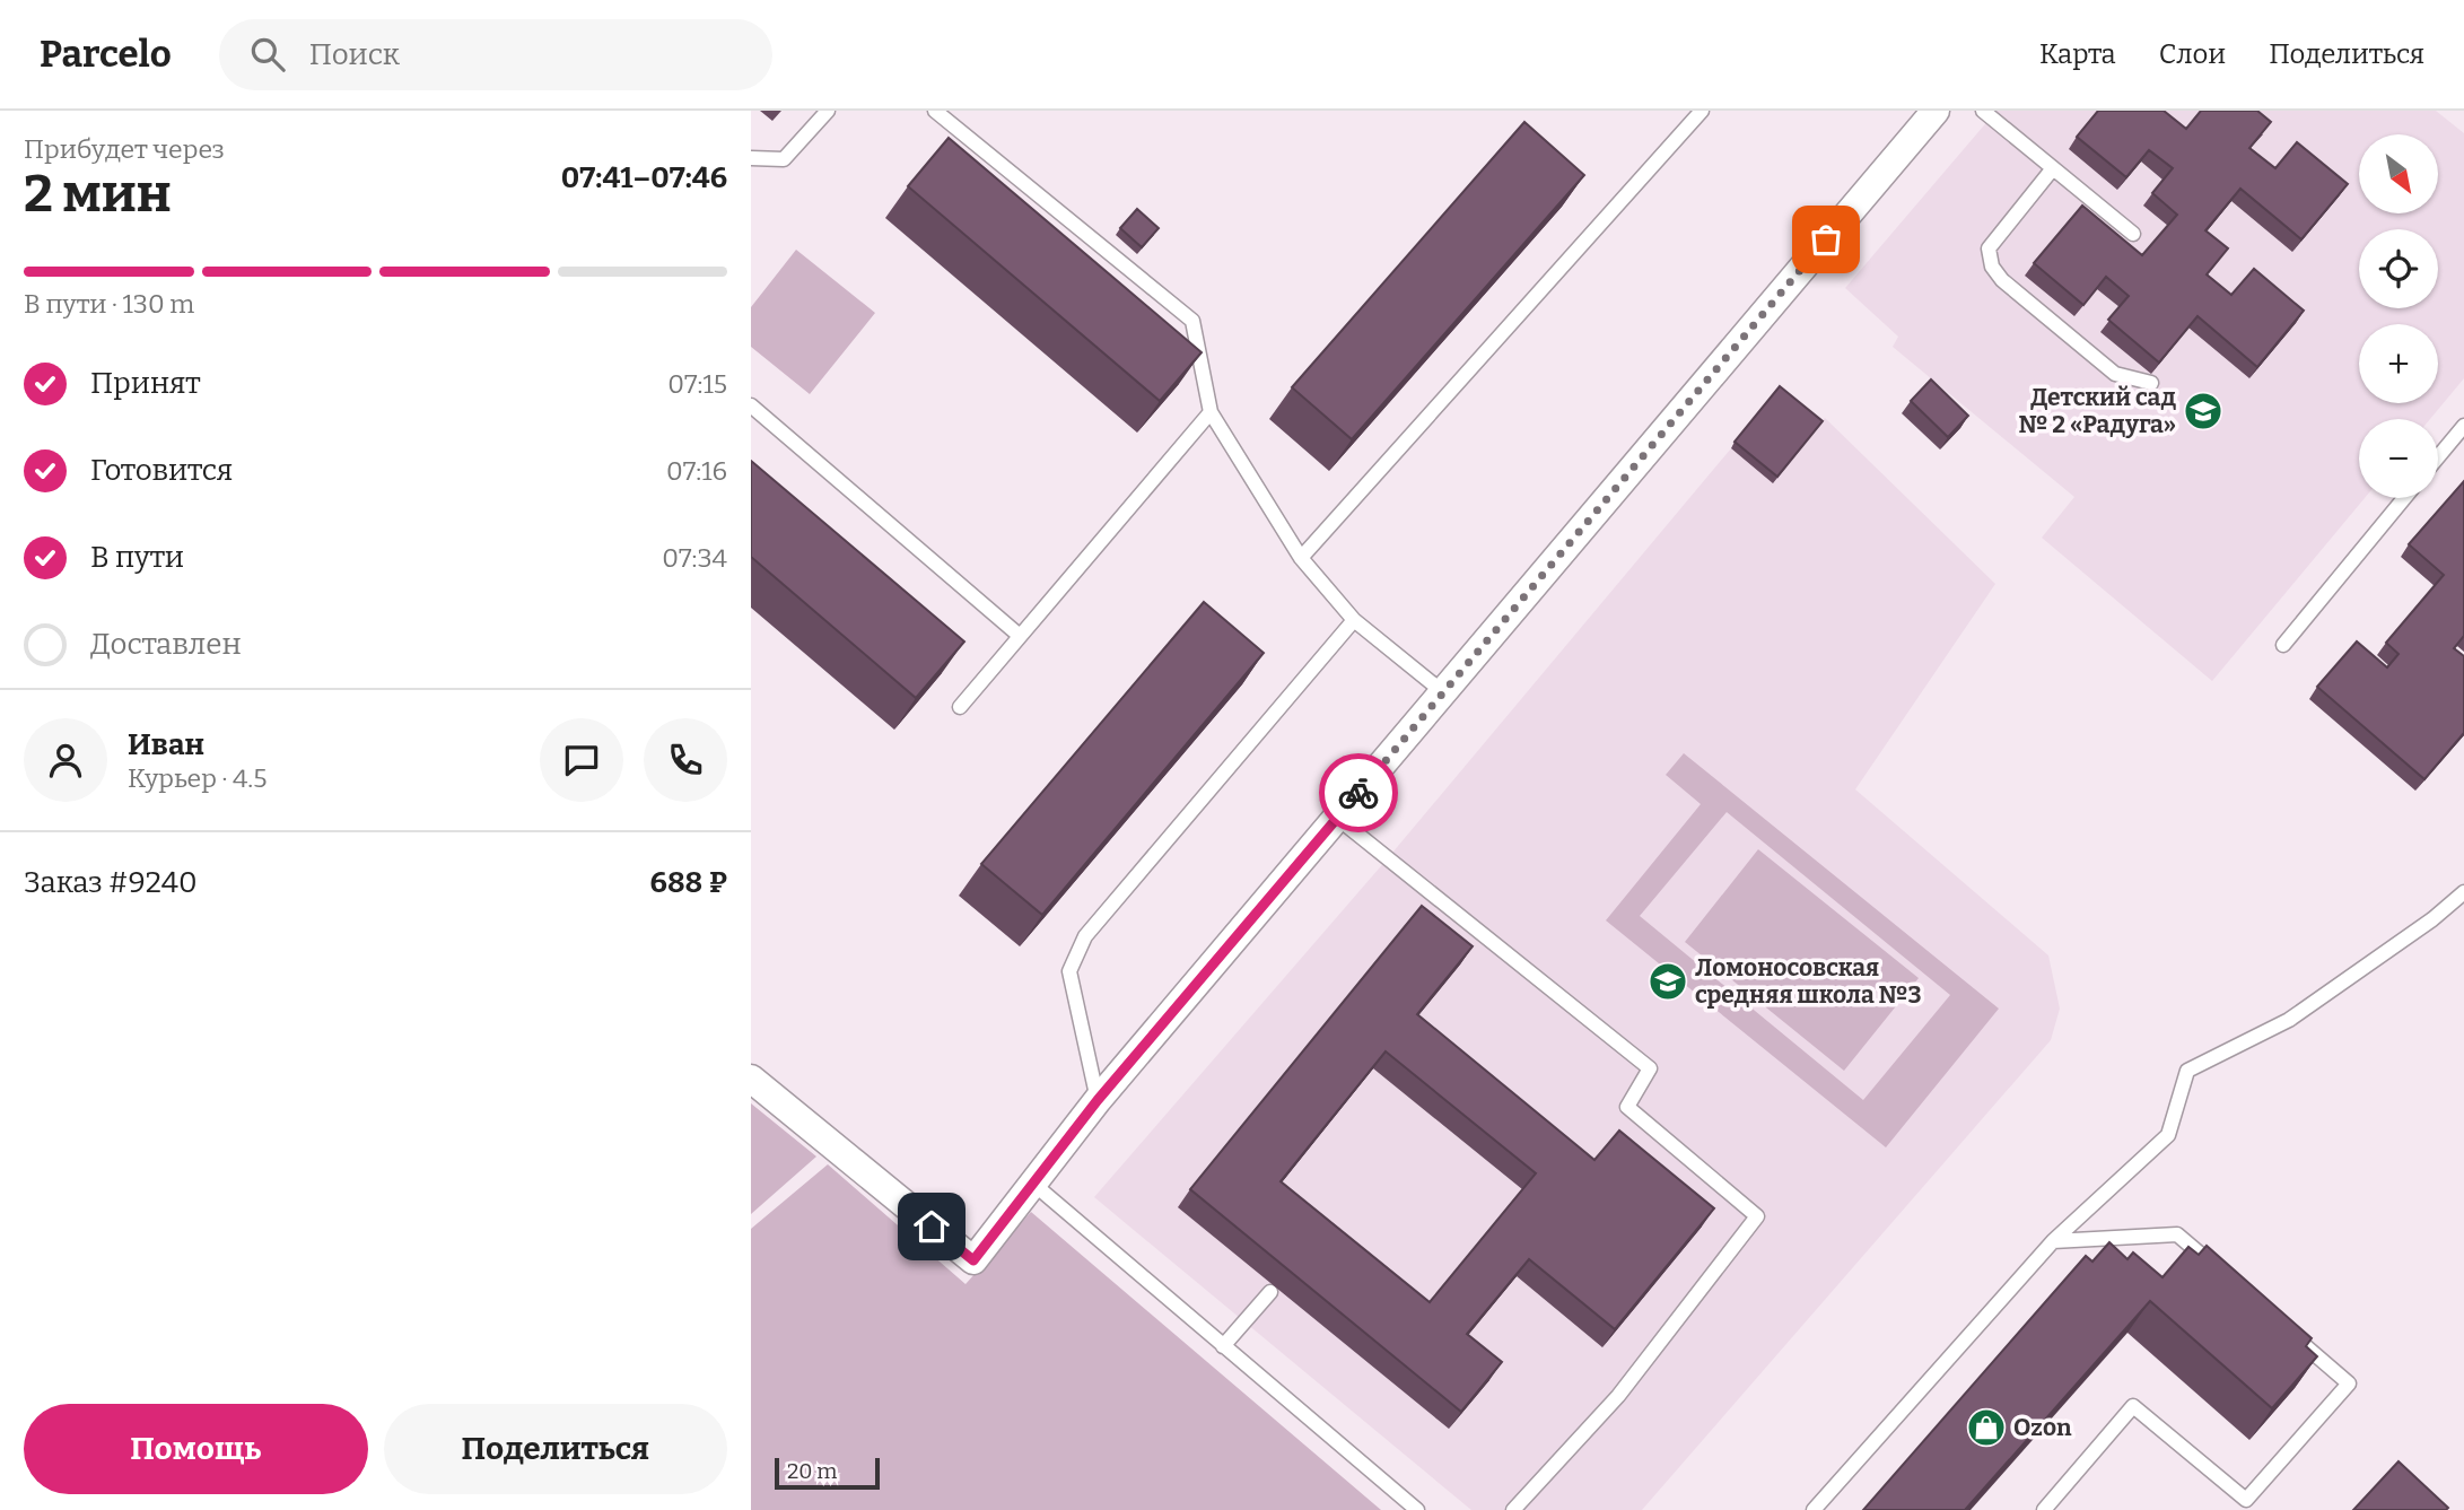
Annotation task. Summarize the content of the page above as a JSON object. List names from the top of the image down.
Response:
{
  "places": {
    "school or university": ["Детский сад № 2 «Радуга»", "Ломоносовская средняя школа №3"],
    "shop": ["Ozon"]
  },
  "scale_bar": "20 m",
  "north": "bottom right",
  "page": {
    "header": "Parcelo",
    "search": "Поиск",
    "nav": ["Карта", "Слои", "Поделиться"],
    "heading": ["2 мин", "Прибудет через", "07:41–07:46"],
    "panel": [
      "Иван",
      "Курьер · 4.5",
      "Заказ #9240",
      "688 ₽"
    ],
    "map_buttons": ["+", "−"],
    "bar": "В пути · 130 m",
    "list": [
      ["Принят", "07:15"],
      ["Готовится", "07:16"],
      ["В пути", "07:34"],
      "Доставлен"
    ],
    "buttons": ["Помощь", "Поделиться"],
    "scale": "20 m"
  }
}
